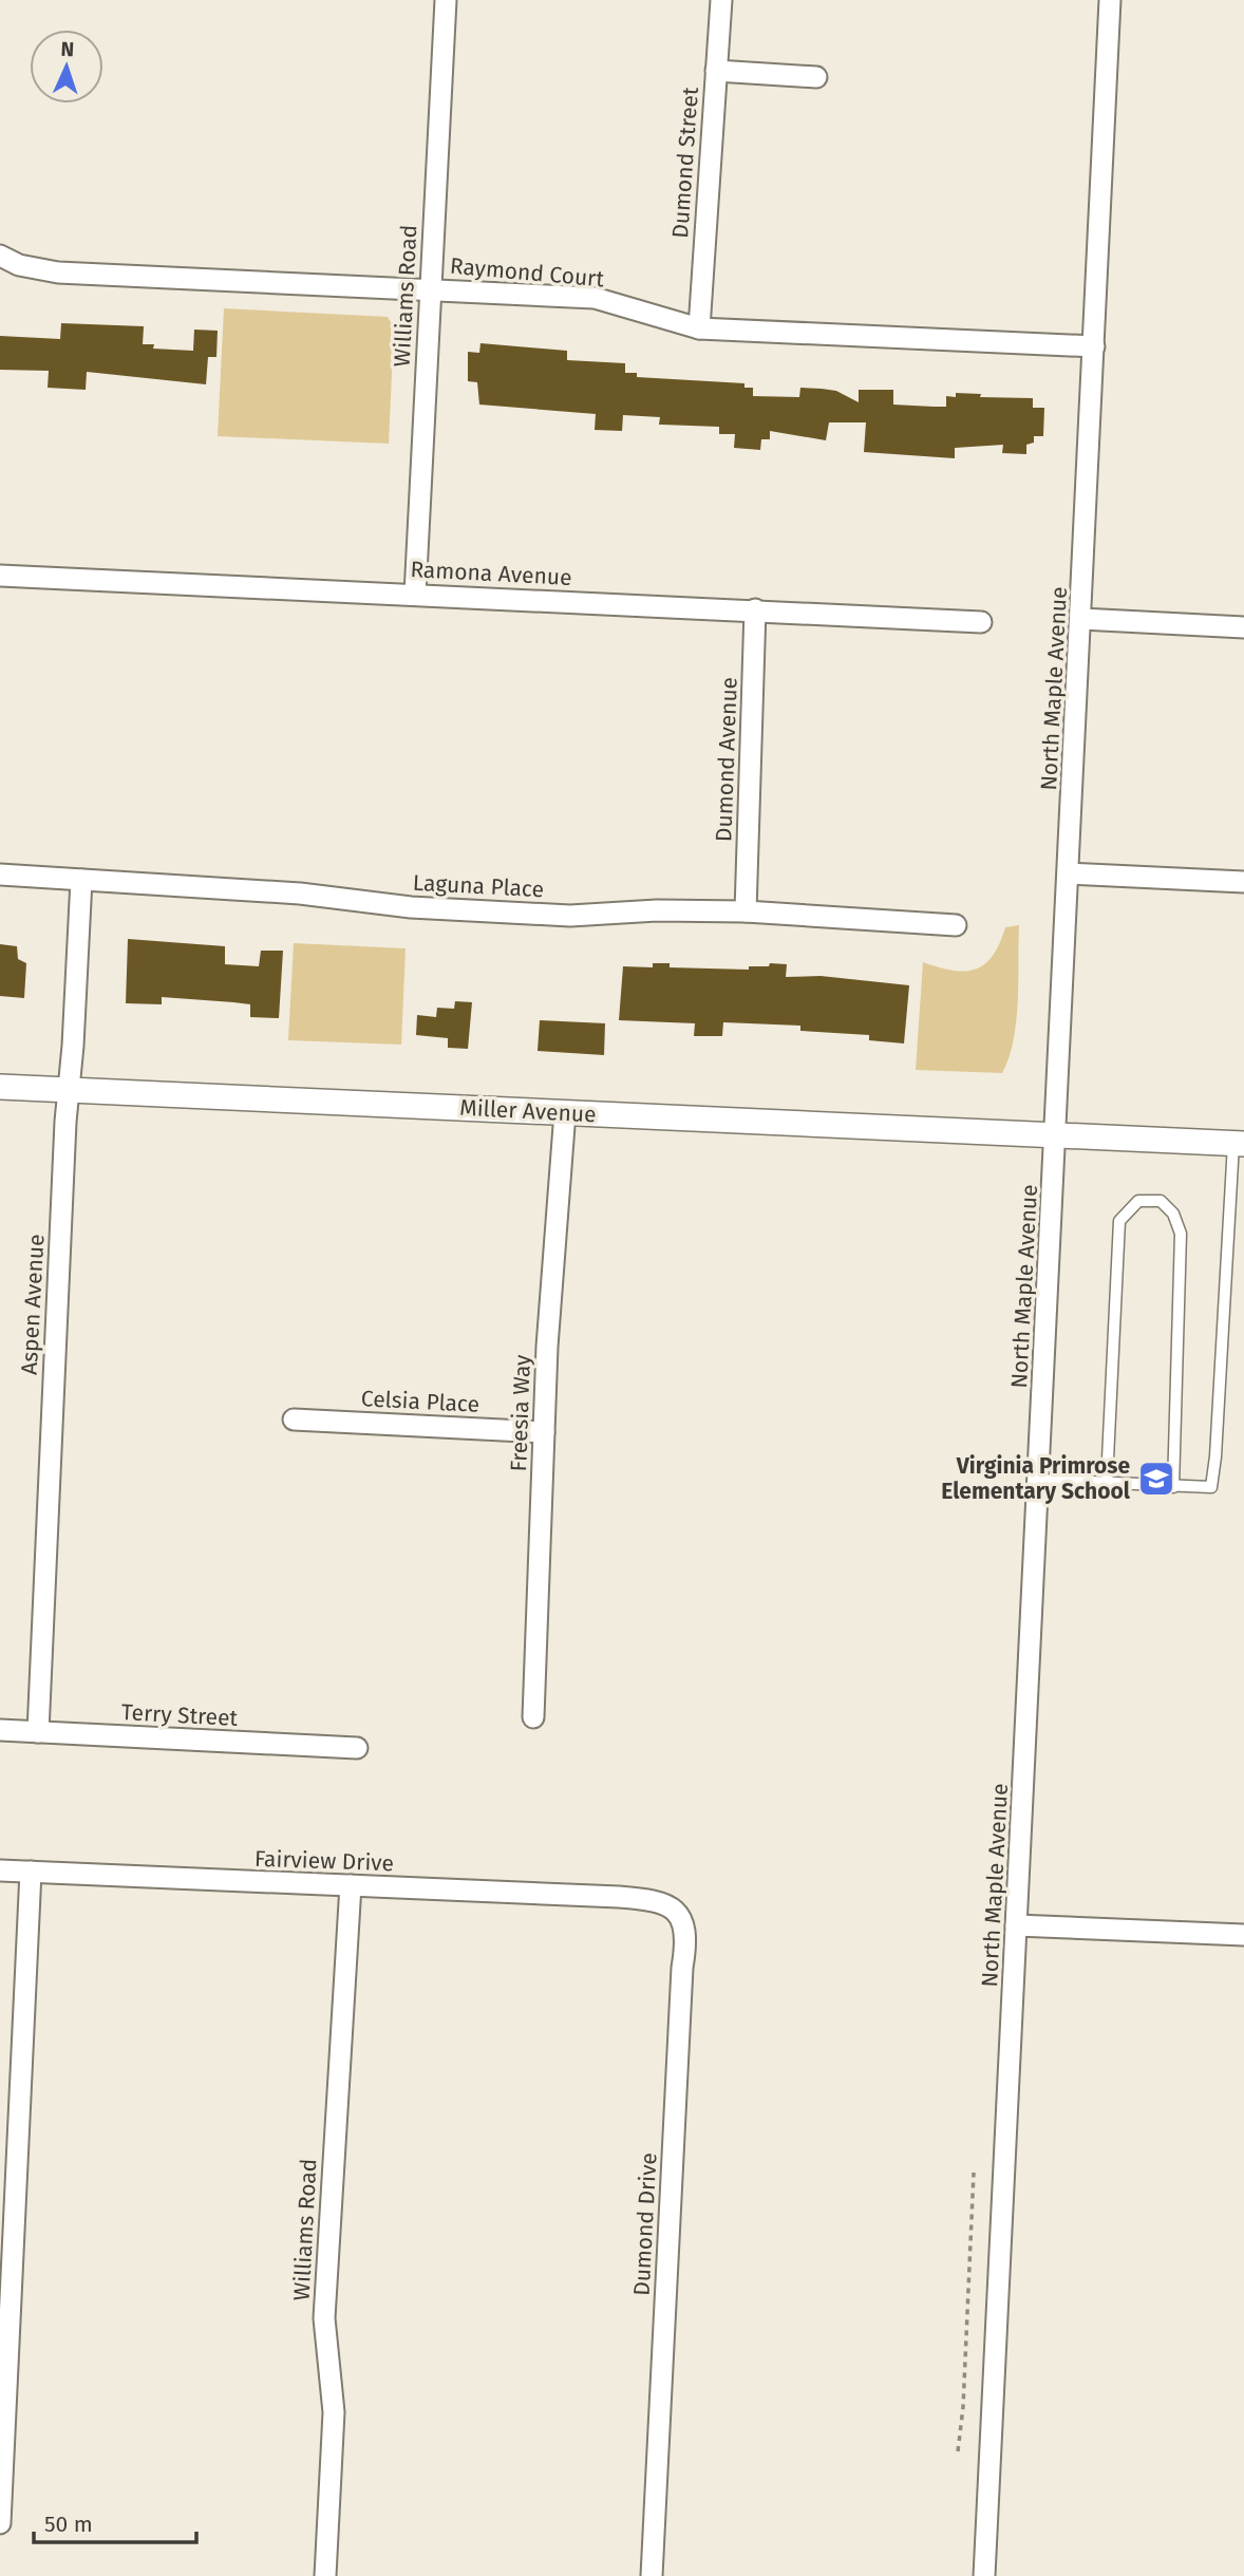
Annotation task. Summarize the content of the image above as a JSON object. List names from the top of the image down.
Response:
{
  "streets": {
    "street": [
      "Dumond Street",
      "Raymond Court",
      "Williams Road",
      "Ramona Avenue",
      "North Maple Avenue",
      "Dumond Avenue",
      "Laguna Place",
      "Miller Avenue",
      "Aspen Avenue",
      "Celsia Place",
      "Freesia Way",
      "Terry Street",
      "Fairview Drive",
      "Dumond Drive"
    ]
  },
  "crossings": [
    ["Dumond Street", "Raymond Court"],
    ["Raymond Court", "Williams Road"],
    ["Raymond Court", "North Maple Avenue"],
    ["Williams Road", "Ramona Avenue"],
    ["Williams Road", "Fairview Drive"],
    ["Ramona Avenue", "Dumond Avenue"],
    ["North Maple Avenue", "Miller Avenue"],
    ["Dumond Avenue", "Laguna Place"],
    ["Laguna Place", "Aspen Avenue"],
    ["Miller Avenue", "Aspen Avenue"],
    ["Miller Avenue", "Freesia Way"],
    ["Aspen Avenue", "Terry Street"],
    ["Celsia Place", "Freesia Way"],
    ["Fairview Drive", "Dumond Drive"]
  ],
  "places": {
    "school or university": ["Virginia Primrose Elementary School"]
  },
  "scale_bar": "50 m",
  "north": "top"
}
